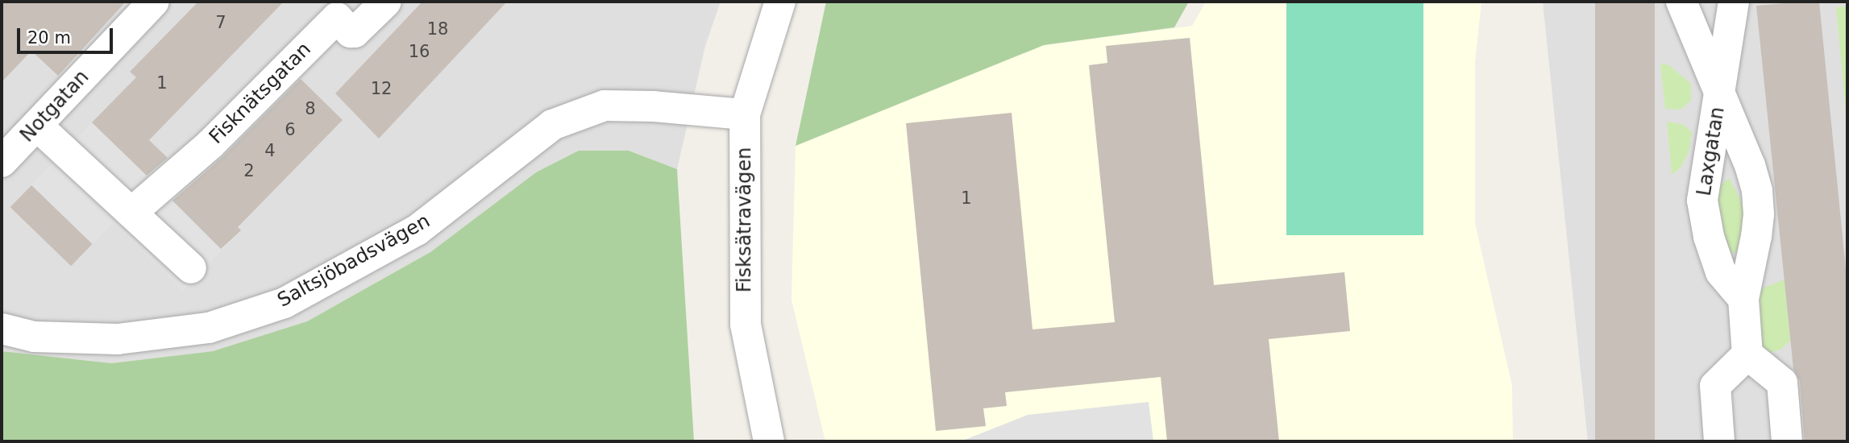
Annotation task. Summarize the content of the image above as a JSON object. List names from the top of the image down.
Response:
{
  "streets": {
    "street": [
      "Fisknätsgatan",
      "Notgatan",
      "Laxgatan",
      "Fisksätravägen",
      "Saltsjöbadsvägen"
    ]
  },
  "crossings": [
    ["Fisksätravägen", "Saltsjöbadsvägen"]
  ],
  "house_numbers": [
    "7",
    "18",
    "16",
    "1",
    "12",
    "8",
    "6",
    "4",
    "2",
    "1"
  ],
  "scale_bar": "20 m"
}
